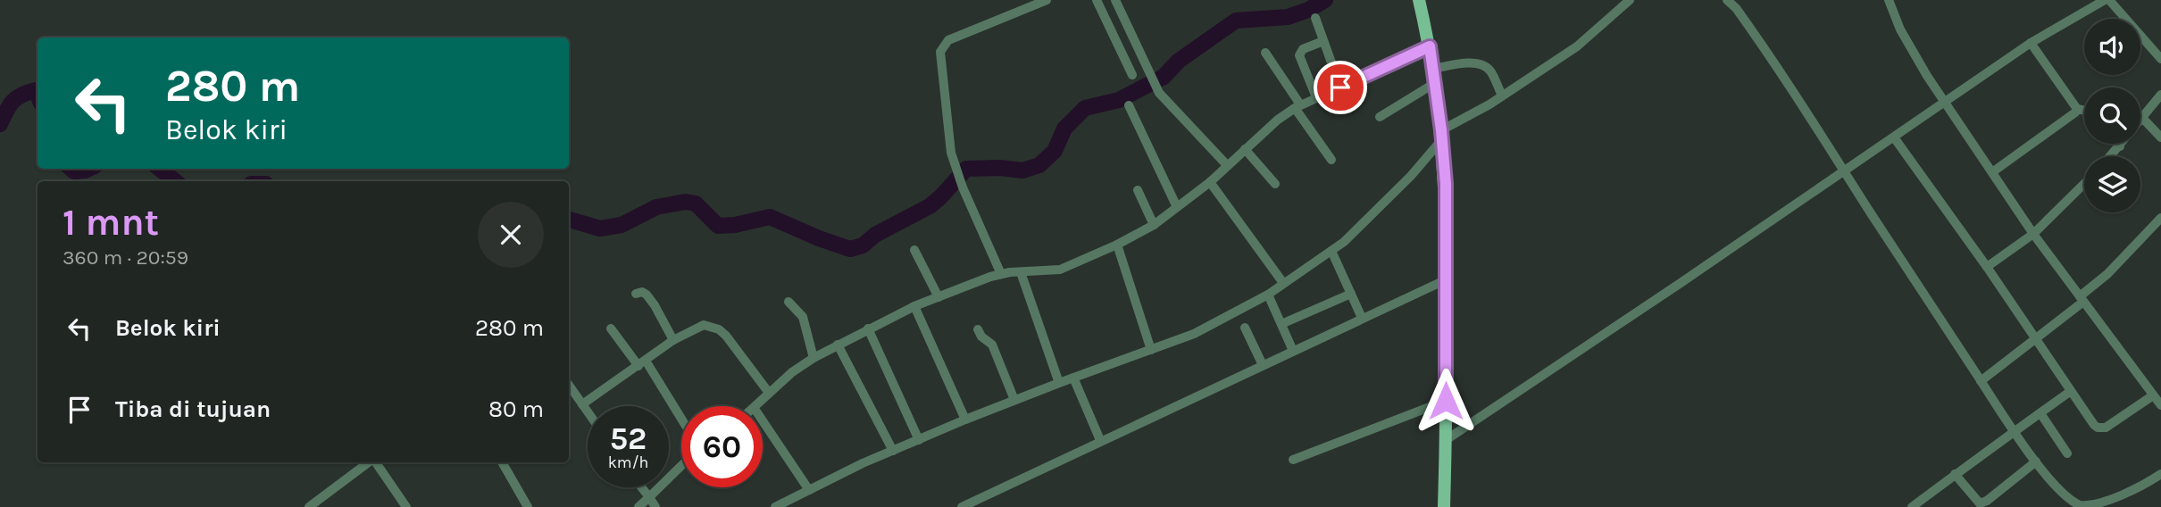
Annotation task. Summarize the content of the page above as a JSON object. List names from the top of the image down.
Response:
{
  "page": {
    "turn": ["280 m", "Belok kiri"],
    "heading": ["1 mnt", "360 m · 20:59"],
    "list": [
      {
        "name": "Belok kiri",
        "value": "280 m"
      },
      {
        "name": "Tiba di tujuan",
        "value": "80 m"
      }
    ],
    "speed": "52 km/h",
    "limit": "60"
  }
}
